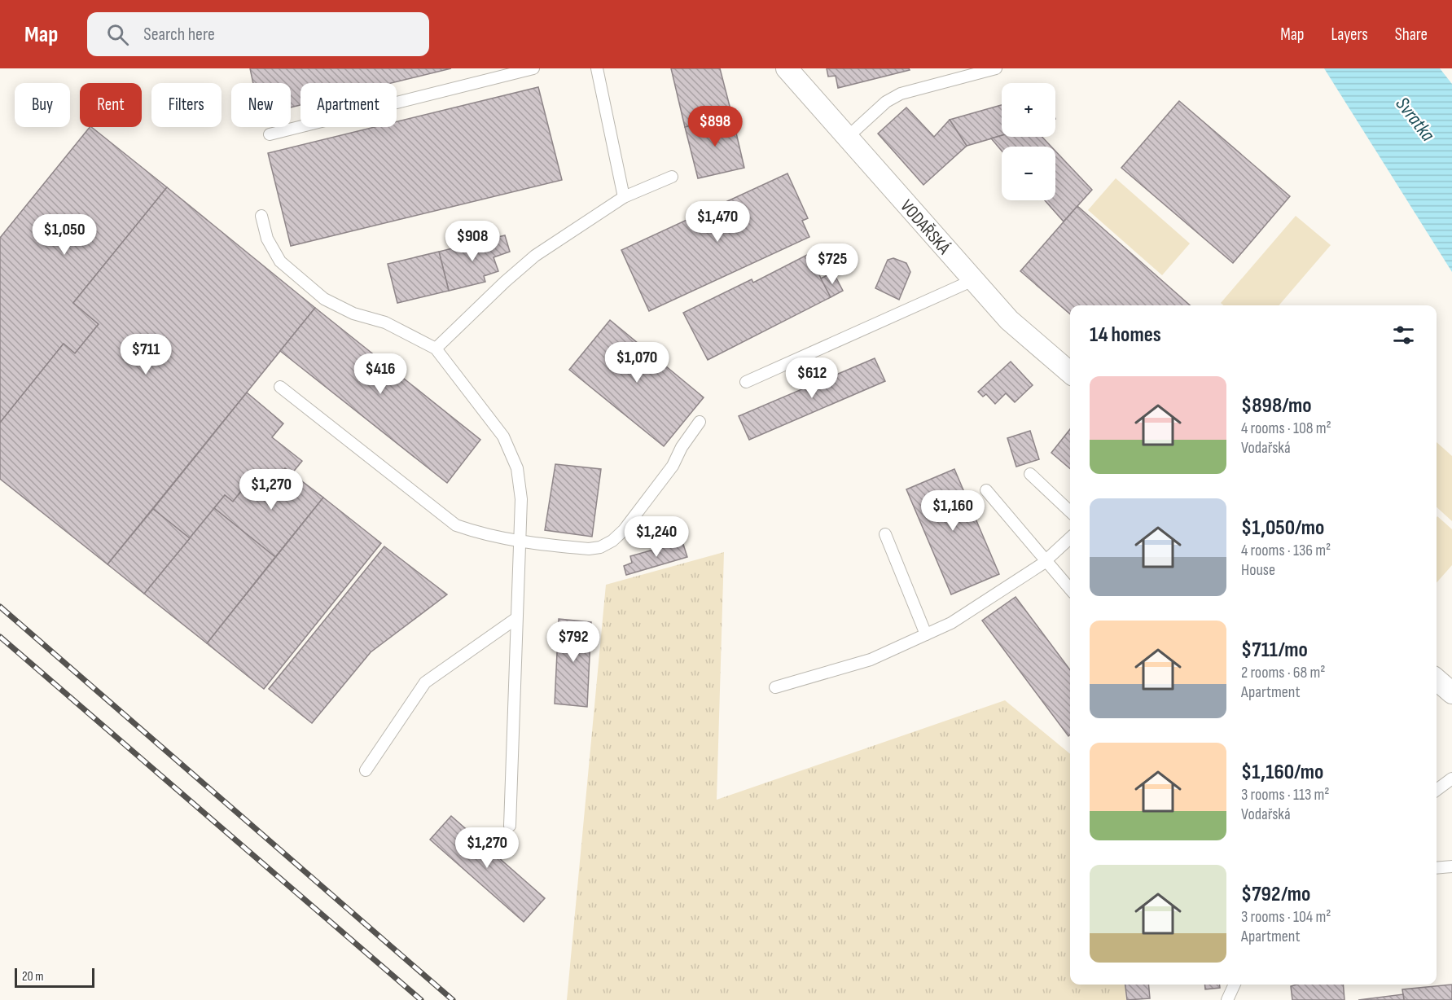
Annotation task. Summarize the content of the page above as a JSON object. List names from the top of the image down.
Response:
{
  "streets": {
    "street": ["VODAŘSKÁ"]
  },
  "water": ["Svratka"],
  "scale_bar": "20 m",
  "page": {
    "header": "Map",
    "search": "Search here",
    "nav": ["Map", "Layers", "Share"],
    "map_buttons": ["+", "−"],
    "chip": [
      "Buy",
      "Rent",
      "Filters",
      "New",
      "Apartment"
    ],
    "price": [
      "$898",
      "$1,470",
      "$1,050",
      "$908",
      "$725",
      "$711",
      "$1,070",
      "$416",
      "$612",
      "$1,270",
      "$1,160",
      "$1,240",
      "$792",
      "$1,270"
    ],
    "heading": "14 homes",
    "list": [
      {
        "name": "$898/mo",
        "note": "4 rooms · 108 m² · Vodařská"
      },
      {
        "name": "$1,050/mo",
        "note": "4 rooms · 136 m² · House"
      },
      {
        "name": "$711/mo",
        "note": "2 rooms · 68 m² · Apartment"
      },
      {
        "name": "$1,160/mo",
        "note": "3 rooms · 113 m² · Vodařská"
      },
      {
        "name": "$792/mo",
        "note": "3 rooms · 104 m² · Apartment"
      }
    ],
    "scale": "20 m"
  }
}
